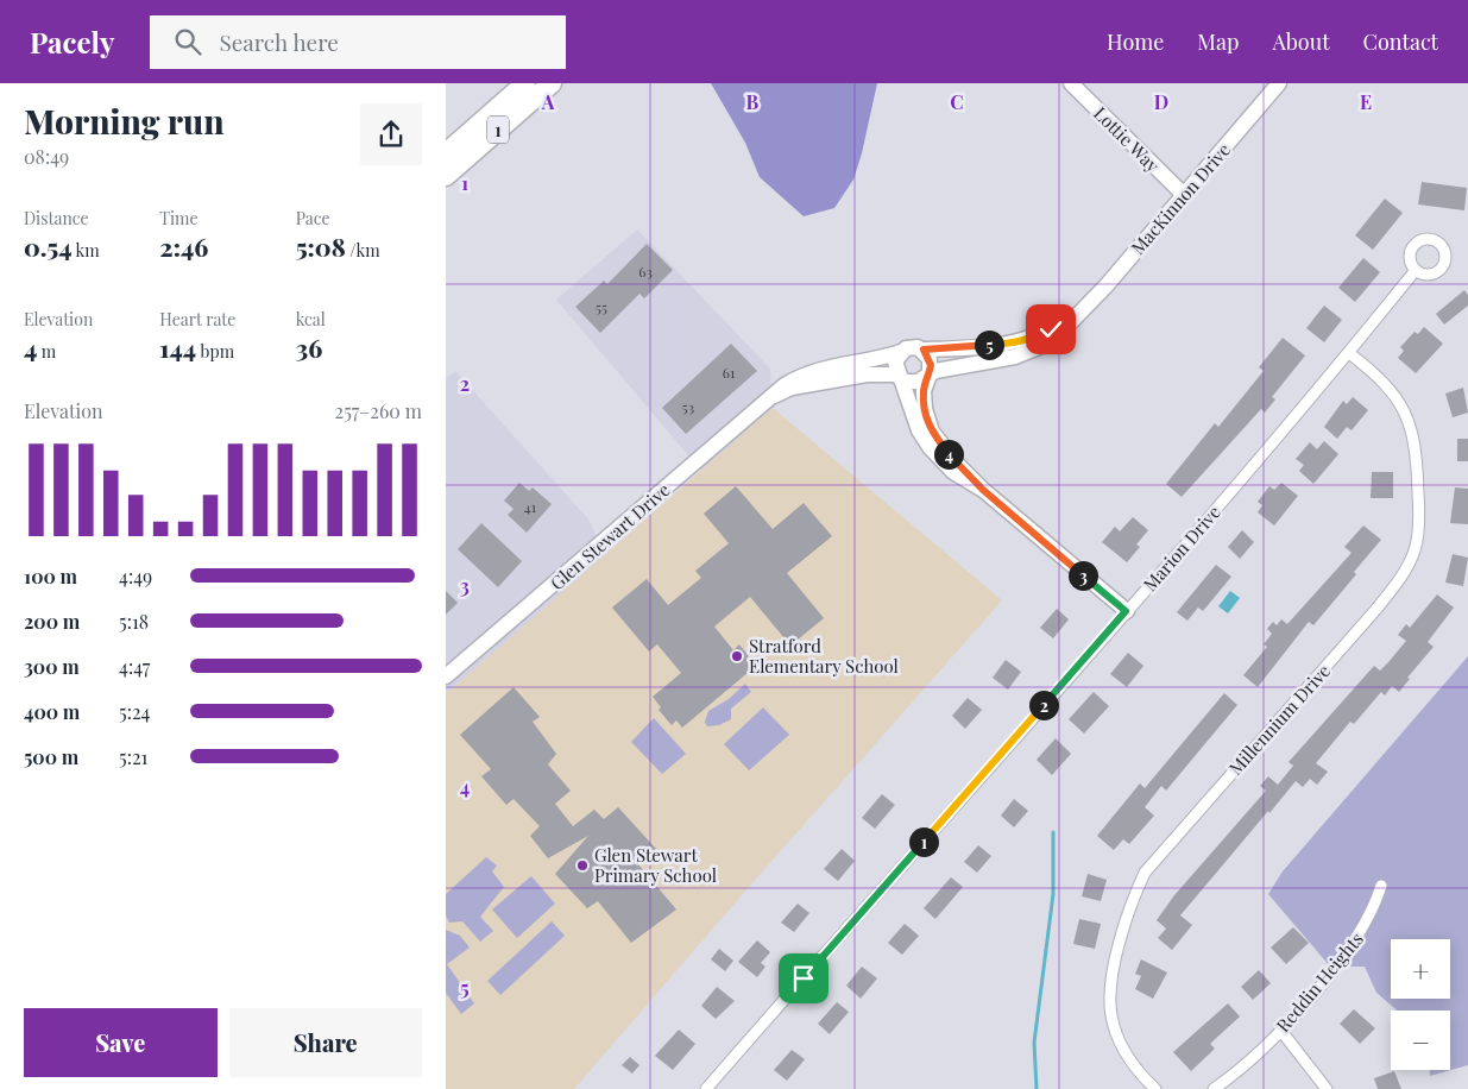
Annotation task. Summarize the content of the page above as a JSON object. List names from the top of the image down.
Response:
{
  "streets": {
    "highway": ["1"],
    "street": [
      "Lottie Way",
      "MacKinnon Drive",
      "Glen Stewart Drive",
      "Marion Drive",
      "Millennium Drive",
      "Reddin Heights"
    ]
  },
  "crossings": [
    ["Lottie Way", "MacKinnon Drive"],
    ["MacKinnon Drive", "Glen Stewart Drive"],
    ["Marion Drive", "Millennium Drive"]
  ],
  "places": ["Stratford Elementary School", "Glen Stewart Primary School"],
  "house_numbers": [
    "63",
    "55",
    "61",
    "53",
    "41"
  ],
  "page": {
    "header": "Pacely",
    "search": "Search here",
    "nav": [
      "Home",
      "Map",
      "About",
      "Contact"
    ],
    "heading": ["Morning run", "08:49"],
    "stats": [
      ["Distance", "0.54 km"],
      ["Time", "2:46"],
      ["Pace", "5:08 /km"],
      ["Elevation", "4 m"],
      ["Heart rate", "144 bpm"],
      ["kcal", "36"]
    ],
    "pins": [
      "5",
      "4",
      "3",
      "2",
      "1"
    ],
    "chart": ["Elevation", "257–260 m"],
    "list": [
      {
        "name": "100 m",
        "note": "4:49"
      },
      {
        "name": "200 m",
        "note": "5:18"
      },
      {
        "name": "300 m",
        "note": "4:47"
      },
      {
        "name": "400 m",
        "note": "5:24"
      },
      {
        "name": "500 m",
        "note": "5:21"
      }
    ],
    "map_buttons": ["+", "−"],
    "buttons": ["Save", "Share"]
  },
  "grid": {
    "columns": [
      "A",
      "B",
      "C",
      "D",
      "E"
    ],
    "rows": [
      "1",
      "2",
      "3",
      "4",
      "5"
    ]
  }
}
